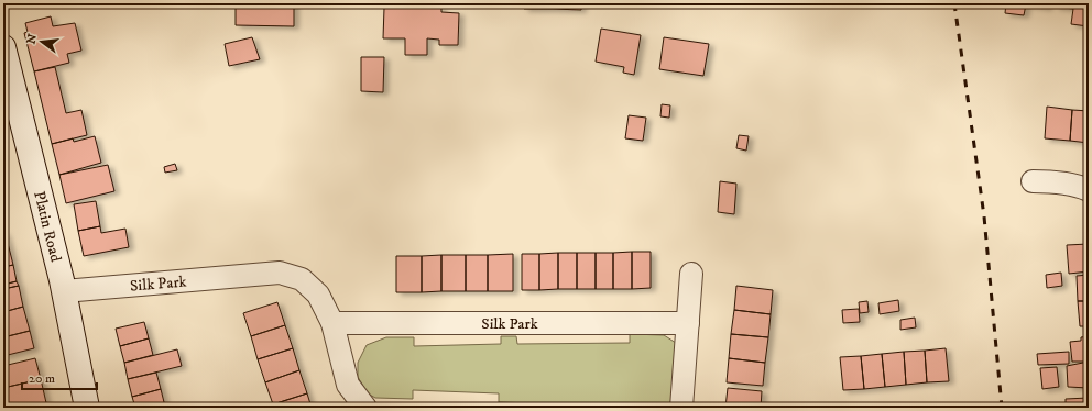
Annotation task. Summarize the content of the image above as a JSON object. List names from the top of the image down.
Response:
{
  "streets": {
    "main road": ["Platin Road"],
    "street": ["Silk Park"]
  },
  "crossings": [
    ["Platin Road", "Silk Park"]
  ],
  "scale_bar": "20 m",
  "north": "left"
}
